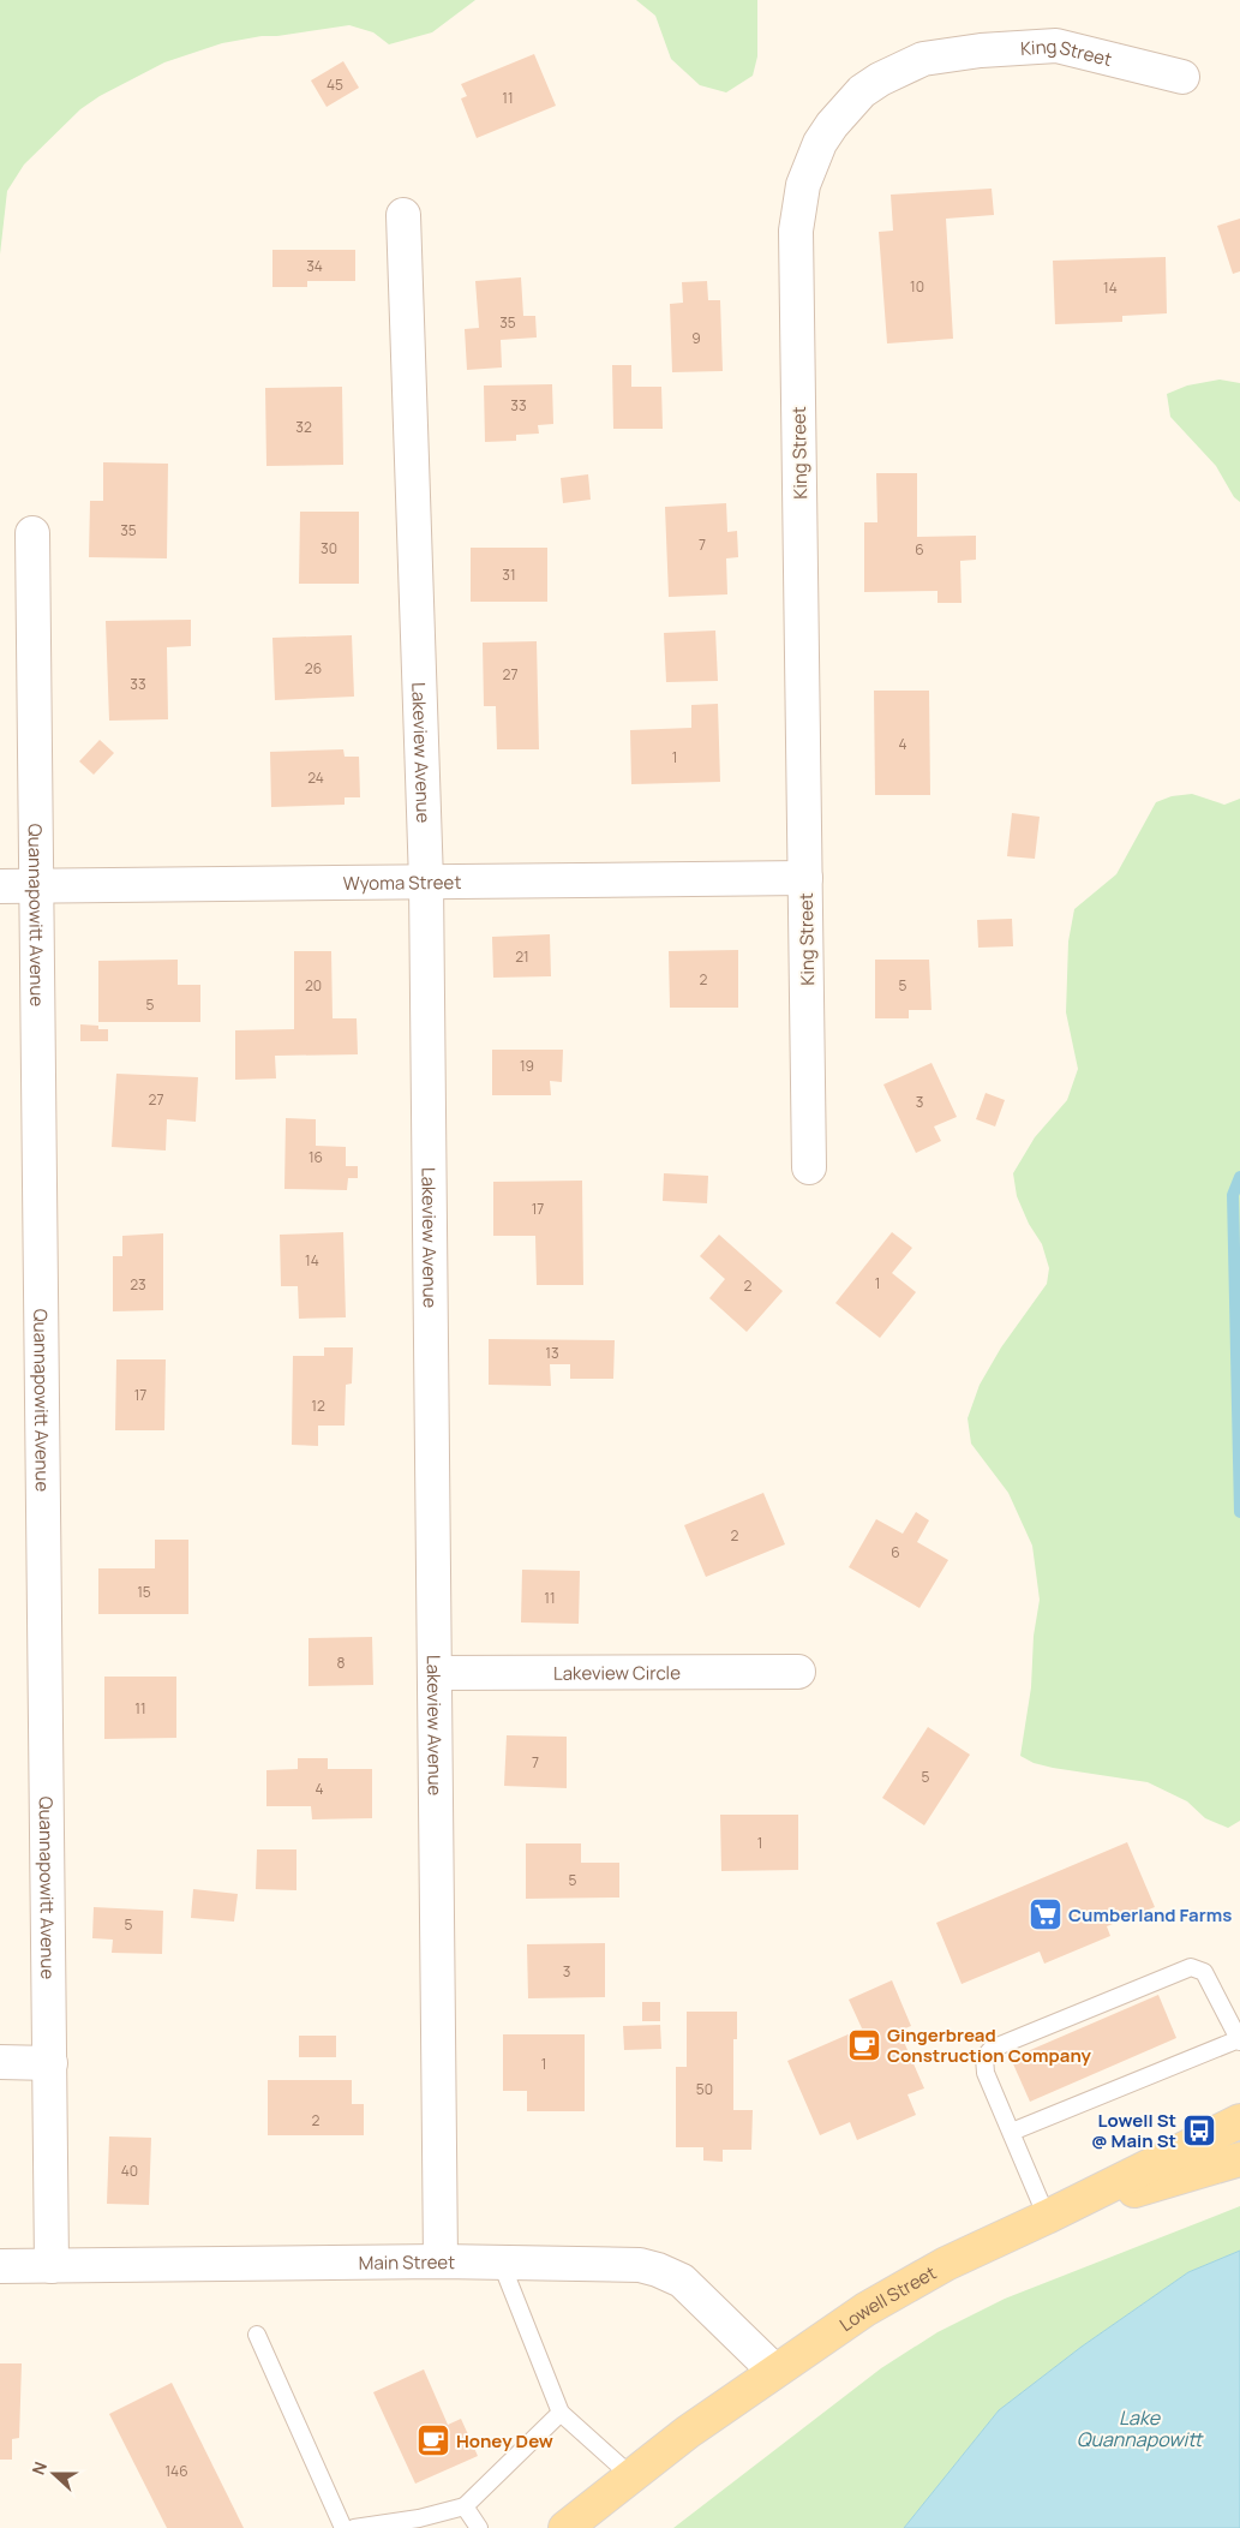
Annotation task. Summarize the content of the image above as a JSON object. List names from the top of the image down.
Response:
{
  "streets": {
    "main road": ["Lowell Street"],
    "street": [
      "King Street",
      "Lakeview Avenue",
      "Wyoma Street",
      "Quannapowitt Avenue",
      "Lakeview Circle",
      "Main Street"
    ]
  },
  "crossings": [
    ["King Street", "Wyoma Street"],
    ["Lakeview Avenue", "Wyoma Street"],
    ["Lakeview Avenue", "Lakeview Circle"],
    ["Lakeview Avenue", "Main Street"],
    ["Wyoma Street", "Quannapowitt Avenue"],
    ["Quannapowitt Avenue", "Main Street"],
    ["Main Street", "Lowell Street"]
  ],
  "water": ["Lake Quannapowitt"],
  "places": {
    "supermarket": ["Cumberland Farms"],
    "cafe": ["Gingerbread Construction Company", "Honey Dew"],
    "bus stop": ["Lowell St @ Main St"]
  },
  "house_numbers": [
    "45",
    "11",
    "34",
    "10",
    "14",
    "35",
    "9",
    "33",
    "32",
    "35",
    "7",
    "30",
    "6",
    "31",
    "26",
    "27",
    "33",
    "4",
    "1",
    "24",
    "21",
    "2",
    "20",
    "5",
    "5",
    "19",
    "27",
    "3",
    "16",
    "17",
    "14",
    "1",
    "23",
    "2",
    "13",
    "17",
    "12",
    "2",
    "6",
    "15",
    "11",
    "8",
    "11",
    "7",
    "5",
    "4",
    "1",
    "5",
    "5",
    "3",
    "1",
    "50",
    "2",
    "40",
    "146"
  ],
  "north": "left"
}
